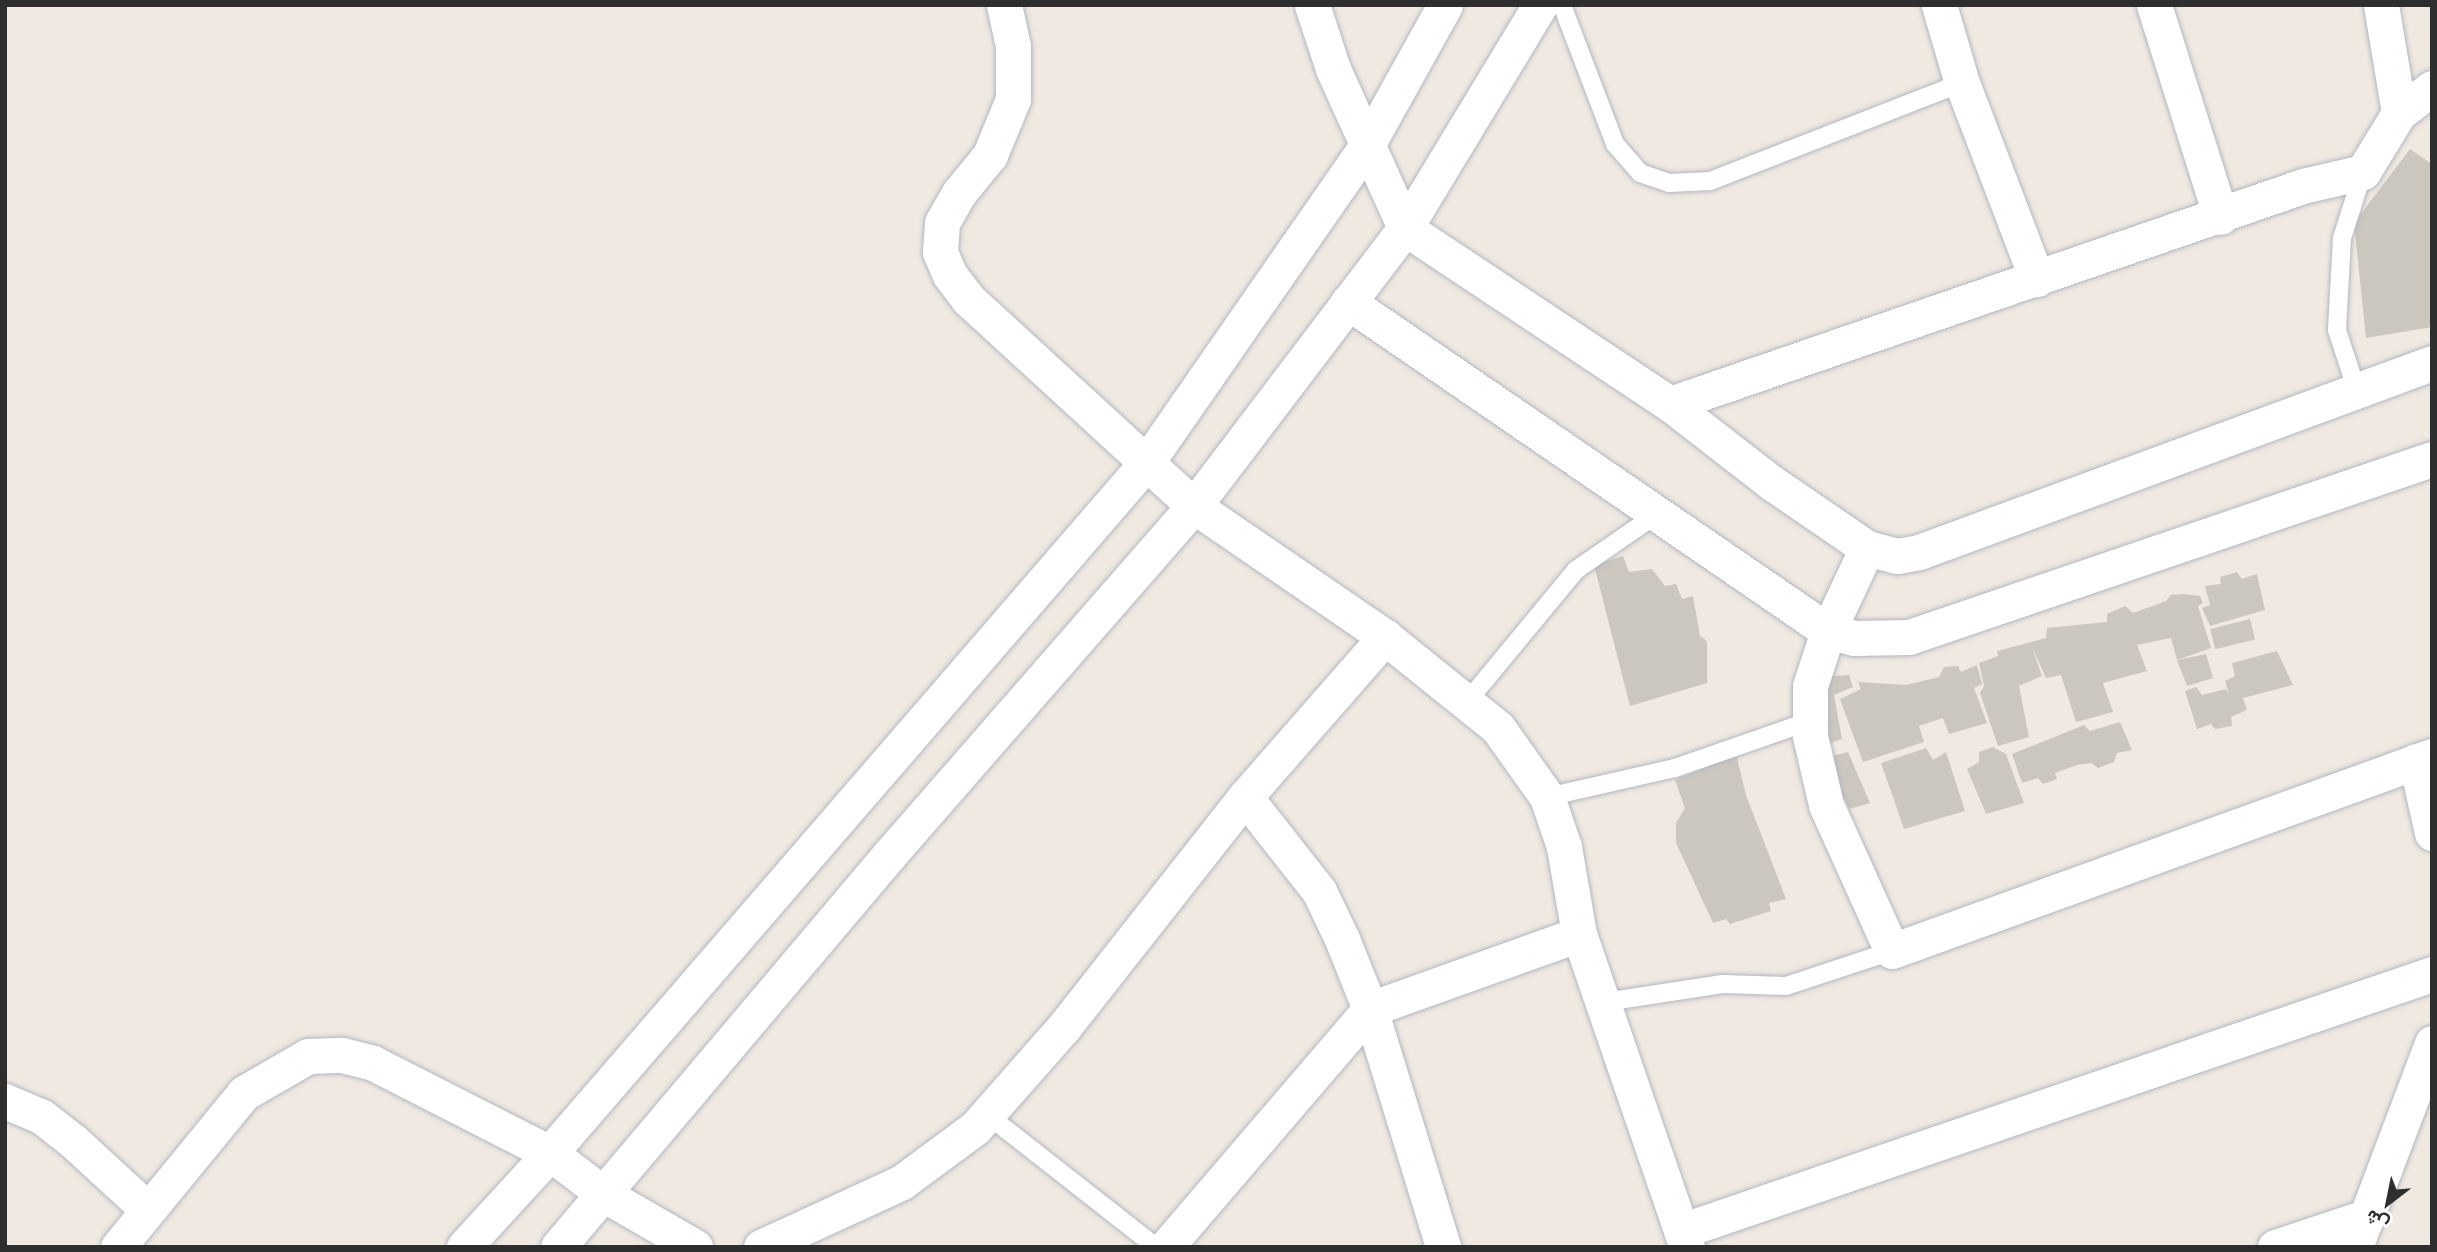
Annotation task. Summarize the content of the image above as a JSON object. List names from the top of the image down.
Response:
{
  "north": "bottom left"
}
